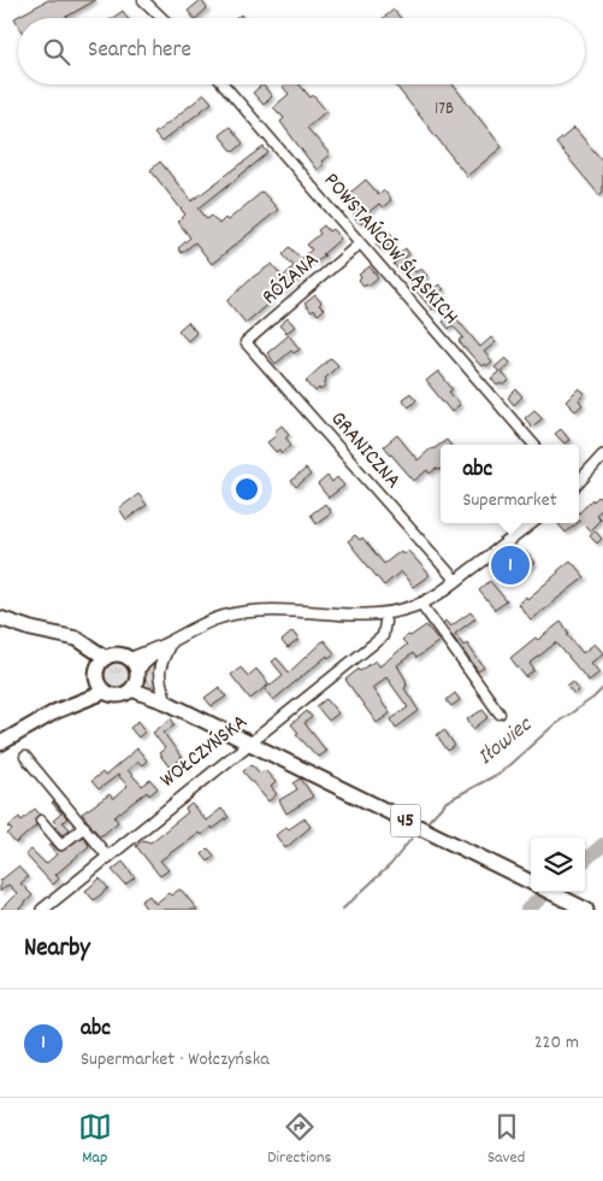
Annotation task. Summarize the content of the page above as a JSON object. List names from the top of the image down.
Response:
{
  "streets": {
    "main road": ["45"],
    "street": [
      "POWSTAŃCÓW ŚLĄSKICH",
      "RÓŻANA",
      "GRANICZNA",
      "WOŁCZYŃSKA"
    ]
  },
  "crossings": [
    ["POWSTAŃCÓW ŚLĄSKICH", "RÓŻANA"],
    ["RÓŻANA", "GRANICZNA"],
    ["WOŁCZYŃSKA", "45"]
  ],
  "water": ["Iłowiec"],
  "house_numbers": ["17B"],
  "page": {
    "search": "Search here",
    "popup": ["abc", "Supermarket"],
    "pins": "1",
    "heading": "Nearby",
    "list": [
      {
        "mark": "1",
        "name": "abc",
        "note": "Supermarket · Wołczyńska",
        "value": "220 m"
      }
    ],
    "nav": ["Map", "Directions", "Saved"]
  }
}
